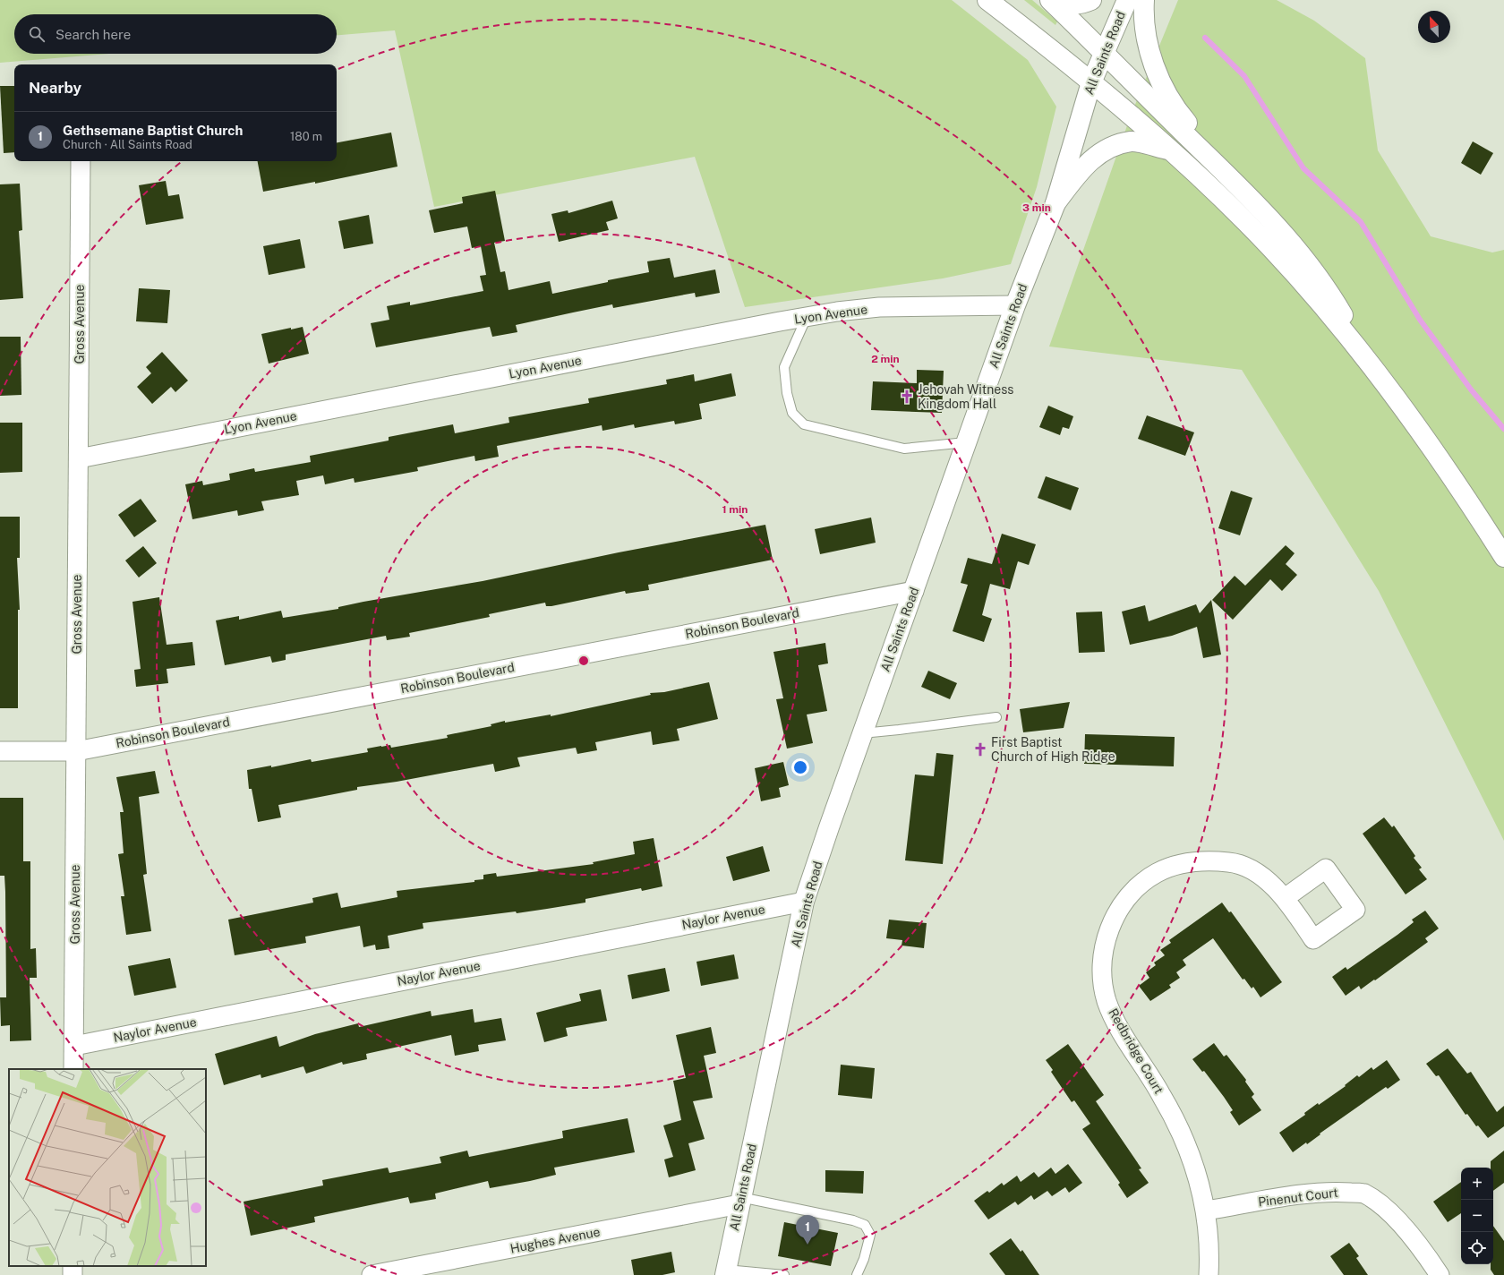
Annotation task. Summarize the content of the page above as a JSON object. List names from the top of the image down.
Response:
{
  "streets": {
    "main road": ["All Saints Road"],
    "street": [
      "Lyon Avenue",
      "Gross Avenue",
      "Robinson Boulevard",
      "Naylor Avenue",
      "Redbridge Court",
      "Pinenut Court",
      "Hughes Avenue"
    ]
  },
  "crossings": [
    ["All Saints Road", "Lyon Avenue"],
    ["All Saints Road", "Robinson Boulevard"],
    ["All Saints Road", "Naylor Avenue"],
    ["All Saints Road", "Hughes Avenue"],
    ["Lyon Avenue", "Gross Avenue"],
    ["Gross Avenue", "Robinson Boulevard"],
    ["Gross Avenue", "Naylor Avenue"],
    ["Redbridge Court", "Pinenut Court"]
  ],
  "places": {
    "church": ["Jehovah Witness Kingdom Hall", "First Baptist Church of High Ridge"]
  },
  "north": "top left",
  "page": {
    "search": "Search here",
    "heading": "Nearby",
    "list": [
      {
        "mark": "1",
        "name": "Gethsemane Baptist Church",
        "note": "Church · All Saints Road",
        "value": "180 m"
      }
    ],
    "map_buttons": ["+", "−"],
    "pins": "1"
  },
  "rings": ["3 min", "2 min", "1 min"]
}
